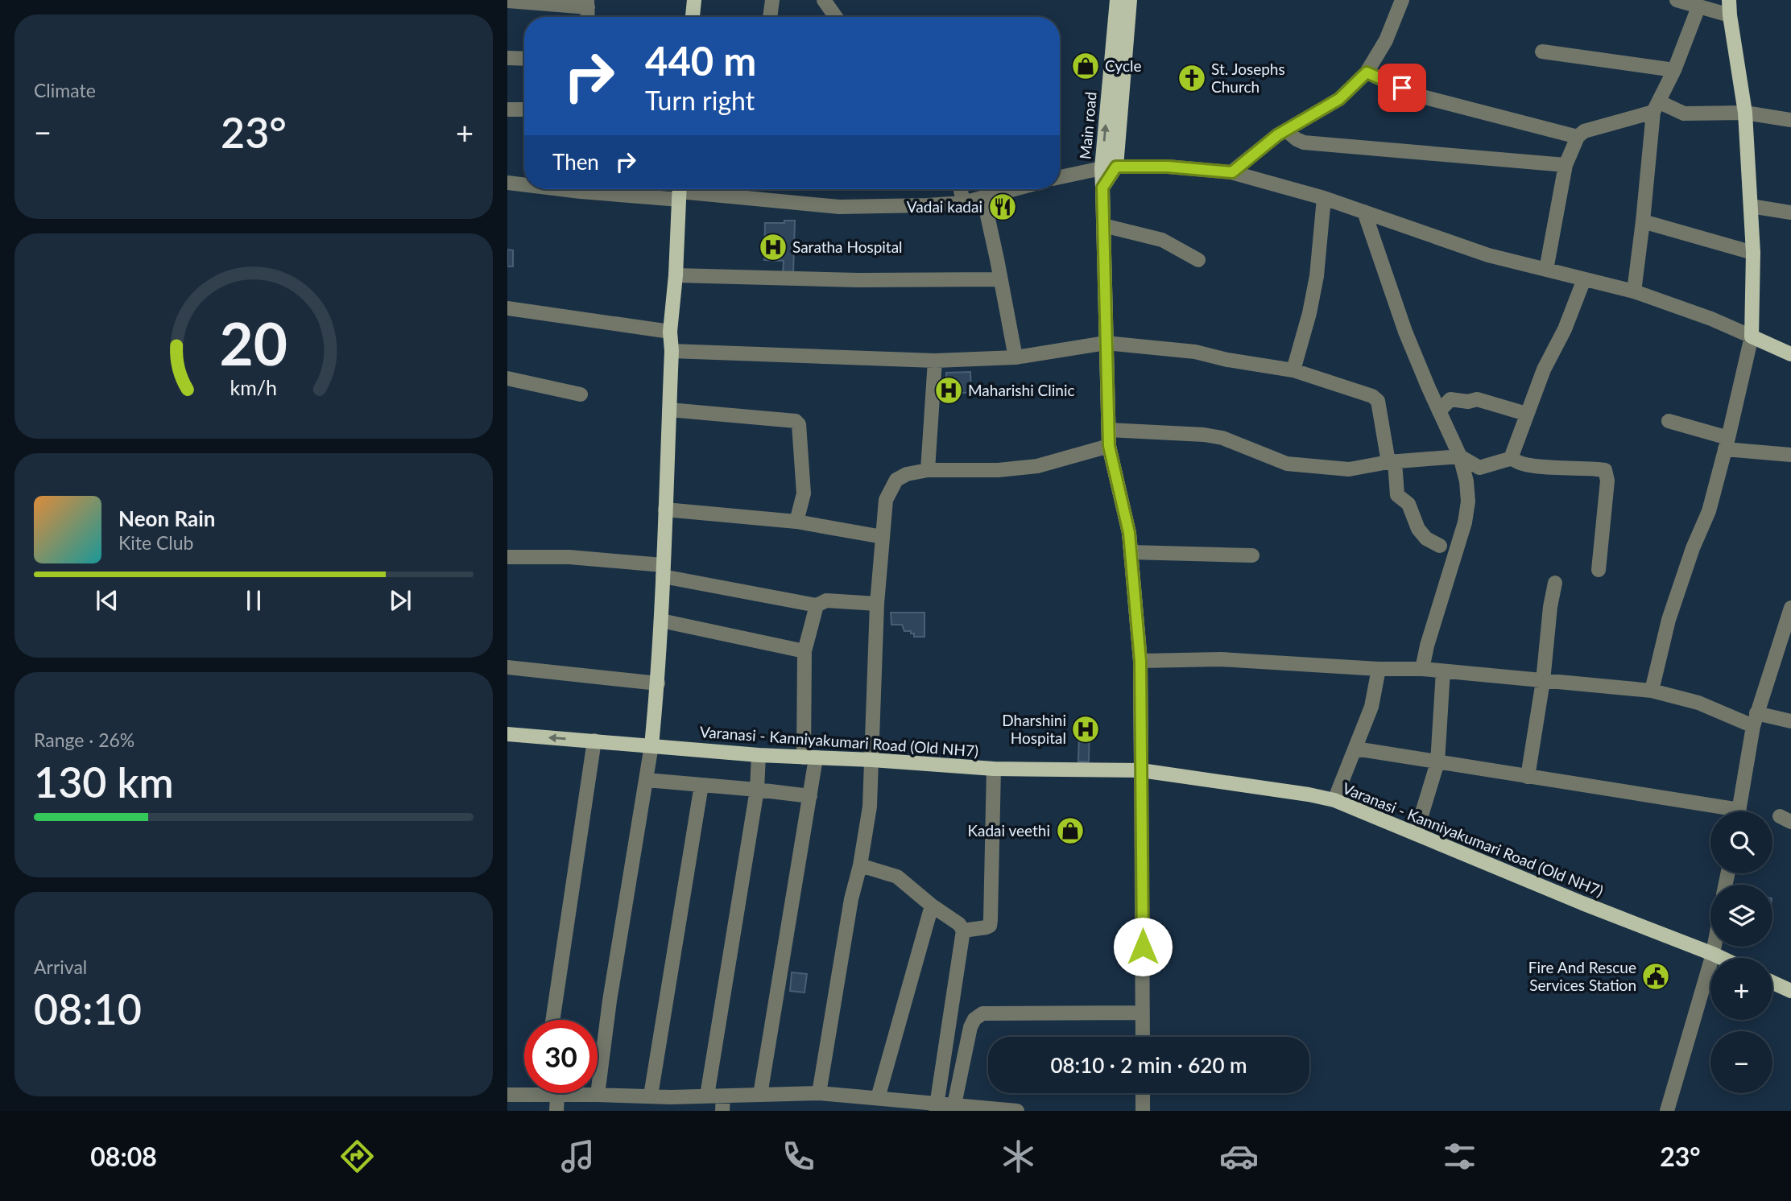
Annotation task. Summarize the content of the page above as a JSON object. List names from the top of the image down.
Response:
{
  "streets": {
    "main road": ["Main road", "Varanasi - Kanniyakumari Road (Old NH7)"]
  },
  "crossings": [
    ["Main road", "Varanasi - Kanniyakumari Road (Old NH7)"]
  ],
  "places": {
    "shop": ["Cycle", "Kadai veethi"],
    "church": ["St. Josephs Church"],
    "restaurant": ["Vadai kadai"],
    "hospital": ["Saratha Hospital", "Maharishi Clinic", "Dharshini Hospital"],
    "public building": ["Fire And Rescue Services Station"]
  },
  "page": {
    "tile": [
      "Climate",
      ["Range · 26%", "130 km"],
      ["Arrival", "08:10"]
    ],
    "turn": ["440 m", "Turn right"],
    "heat": ["−", "23°", "+"],
    "then": "Then",
    "song": ["Neon Rain", "Kite Club"],
    "map_buttons": ["+", "−"],
    "limit": "30",
    "trip": "08:10 · 2 min · 620 m",
    "tabs": ["08:08", "23°"],
    "gauge": ["20", "km/h"]
  }
}
